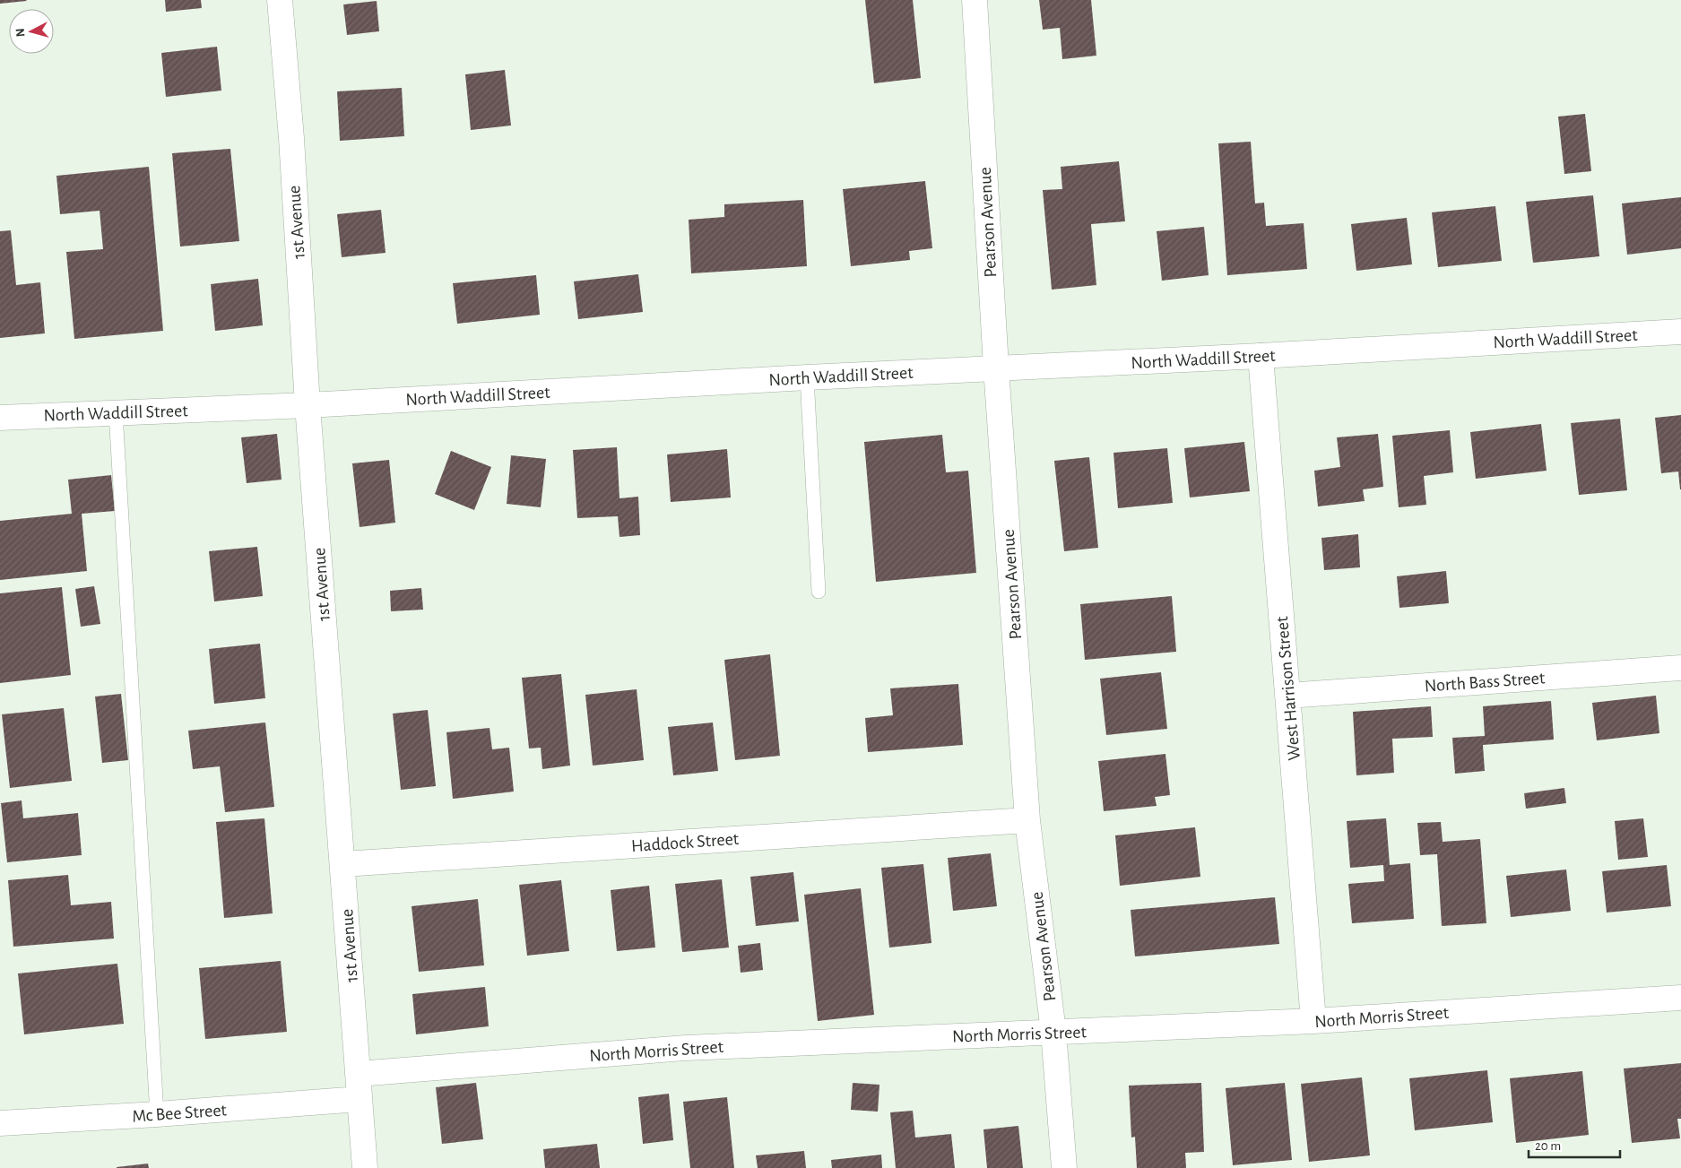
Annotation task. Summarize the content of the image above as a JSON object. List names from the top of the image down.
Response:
{
  "streets": {
    "street": [
      "1st Avenue",
      "Pearson Avenue",
      "North Waddill Street",
      "North Bass Street",
      "West Harrison Street",
      "Haddock Street",
      "North Morris Street",
      "Mc Bee Street"
    ]
  },
  "crossings": [
    ["1st Avenue", "North Waddill Street"],
    ["1st Avenue", "Haddock Street"],
    ["1st Avenue", "North Morris Street"],
    ["1st Avenue", "Mc Bee Street"],
    ["Pearson Avenue", "North Waddill Street"],
    ["Pearson Avenue", "Haddock Street"],
    ["Pearson Avenue", "North Morris Street"],
    ["North Waddill Street", "West Harrison Street"],
    ["North Bass Street", "West Harrison Street"],
    ["West Harrison Street", "North Morris Street"]
  ],
  "scale_bar": "20 m",
  "north": "left"
}
